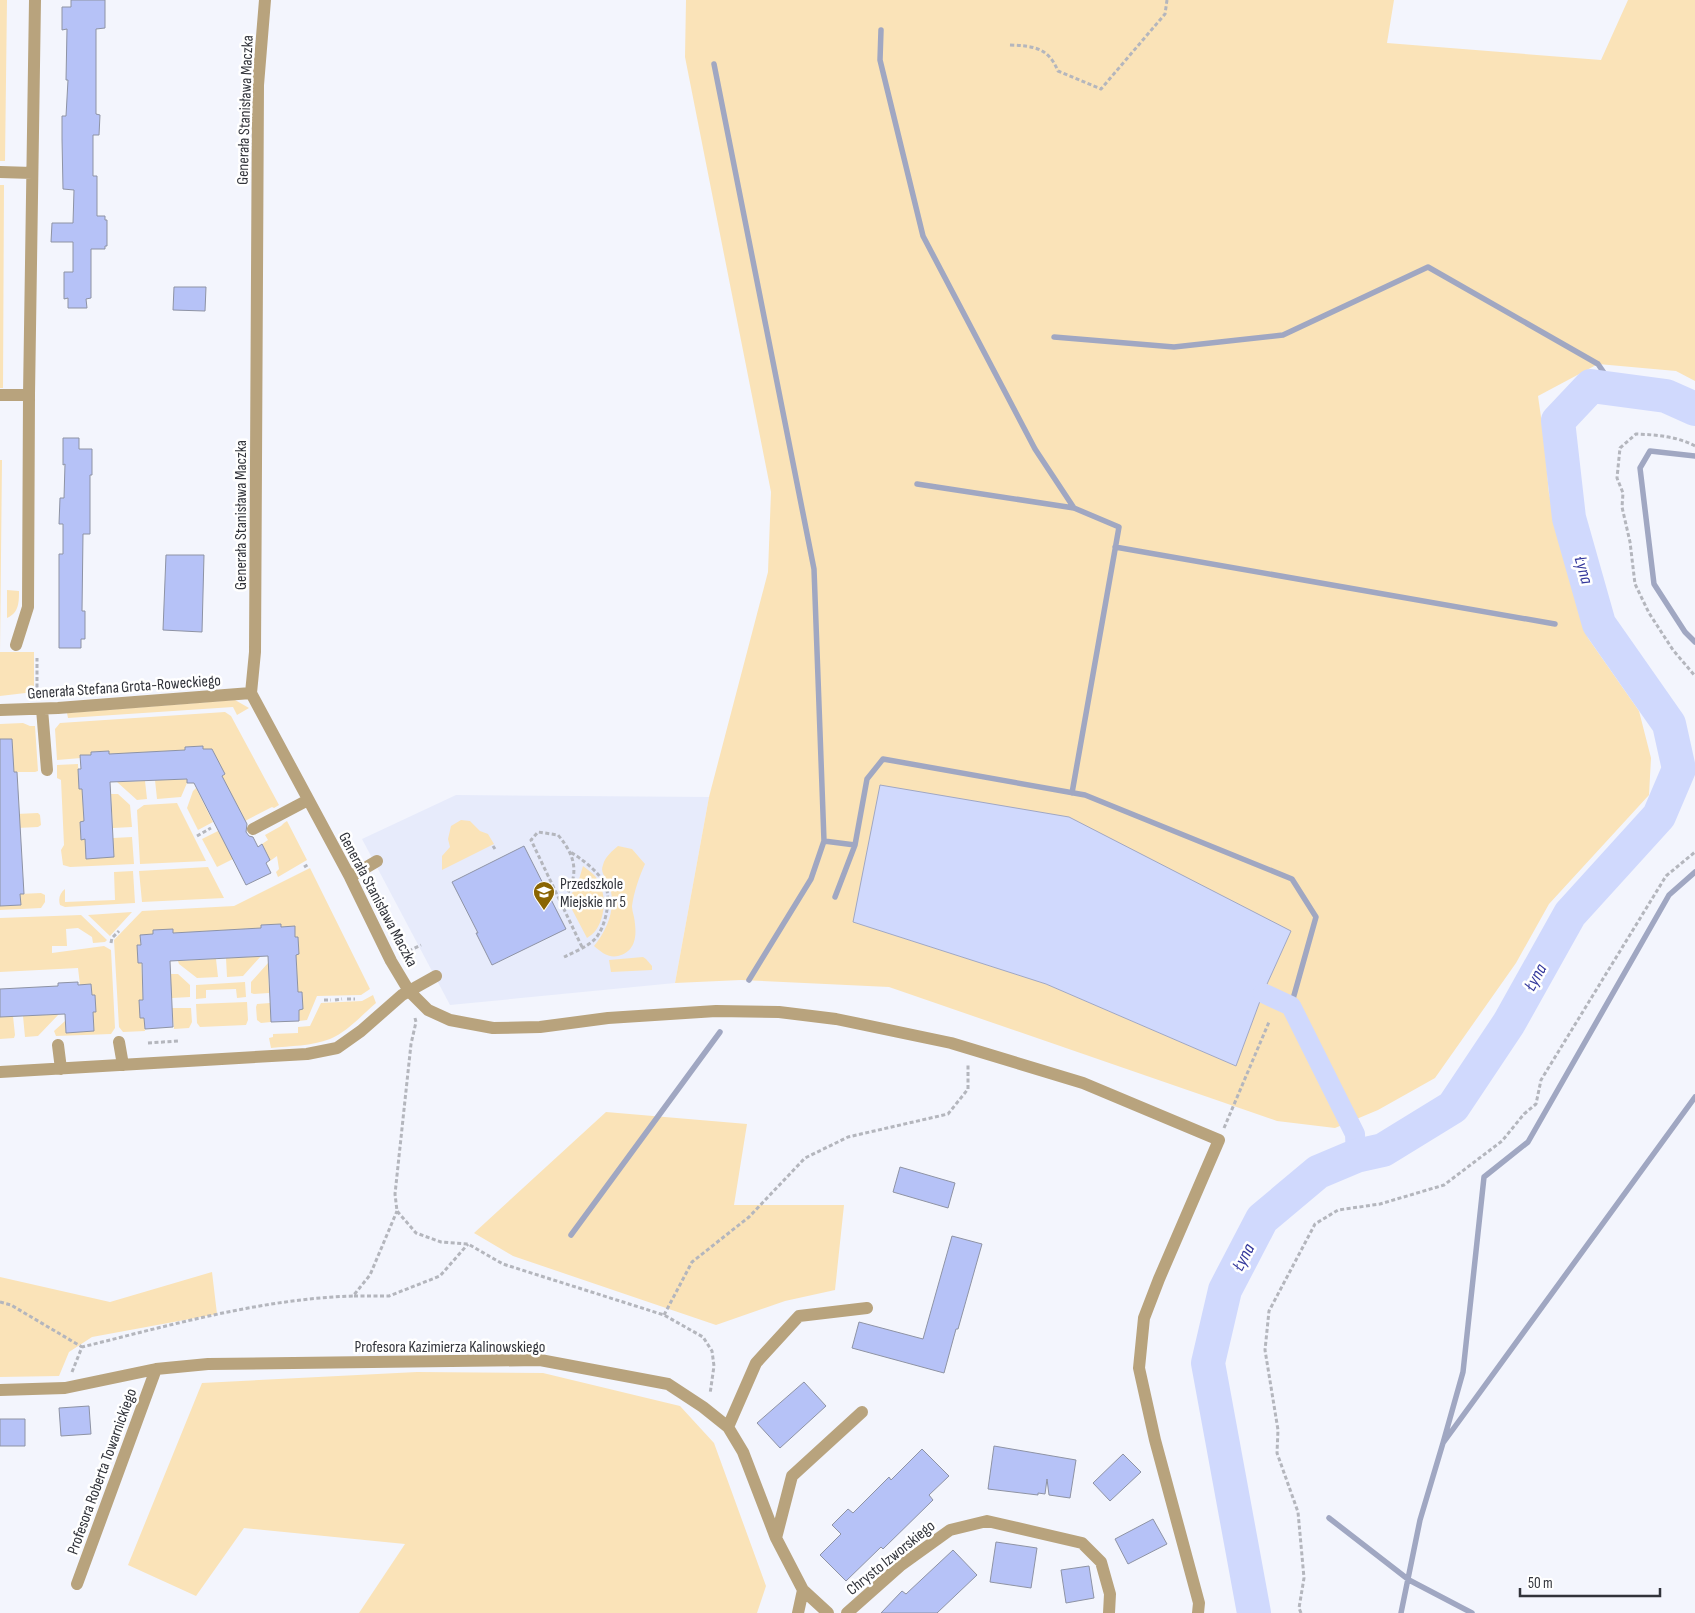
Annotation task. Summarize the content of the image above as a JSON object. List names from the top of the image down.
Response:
{
  "streets": {
    "street": [
      "Generała Stanisława Maczka",
      "Generała Stefana Grota-Roweckiego",
      "Profesora Kazimierza Kalinowskiego",
      "Profesora Roberta Towarnickiego",
      "Chrysto Izworskiego"
    ]
  },
  "crossings": [
    ["Generała Stanisława Maczka", "Generała Stefana Grota-Roweckiego"],
    ["Profesora Kazimierza Kalinowskiego", "Profesora Roberta Towarnickiego"]
  ],
  "water": ["Łyna"],
  "places": {
    "school or university": ["Przedszkole Miejskie nr 5"]
  },
  "scale_bar": "50 m"
}
